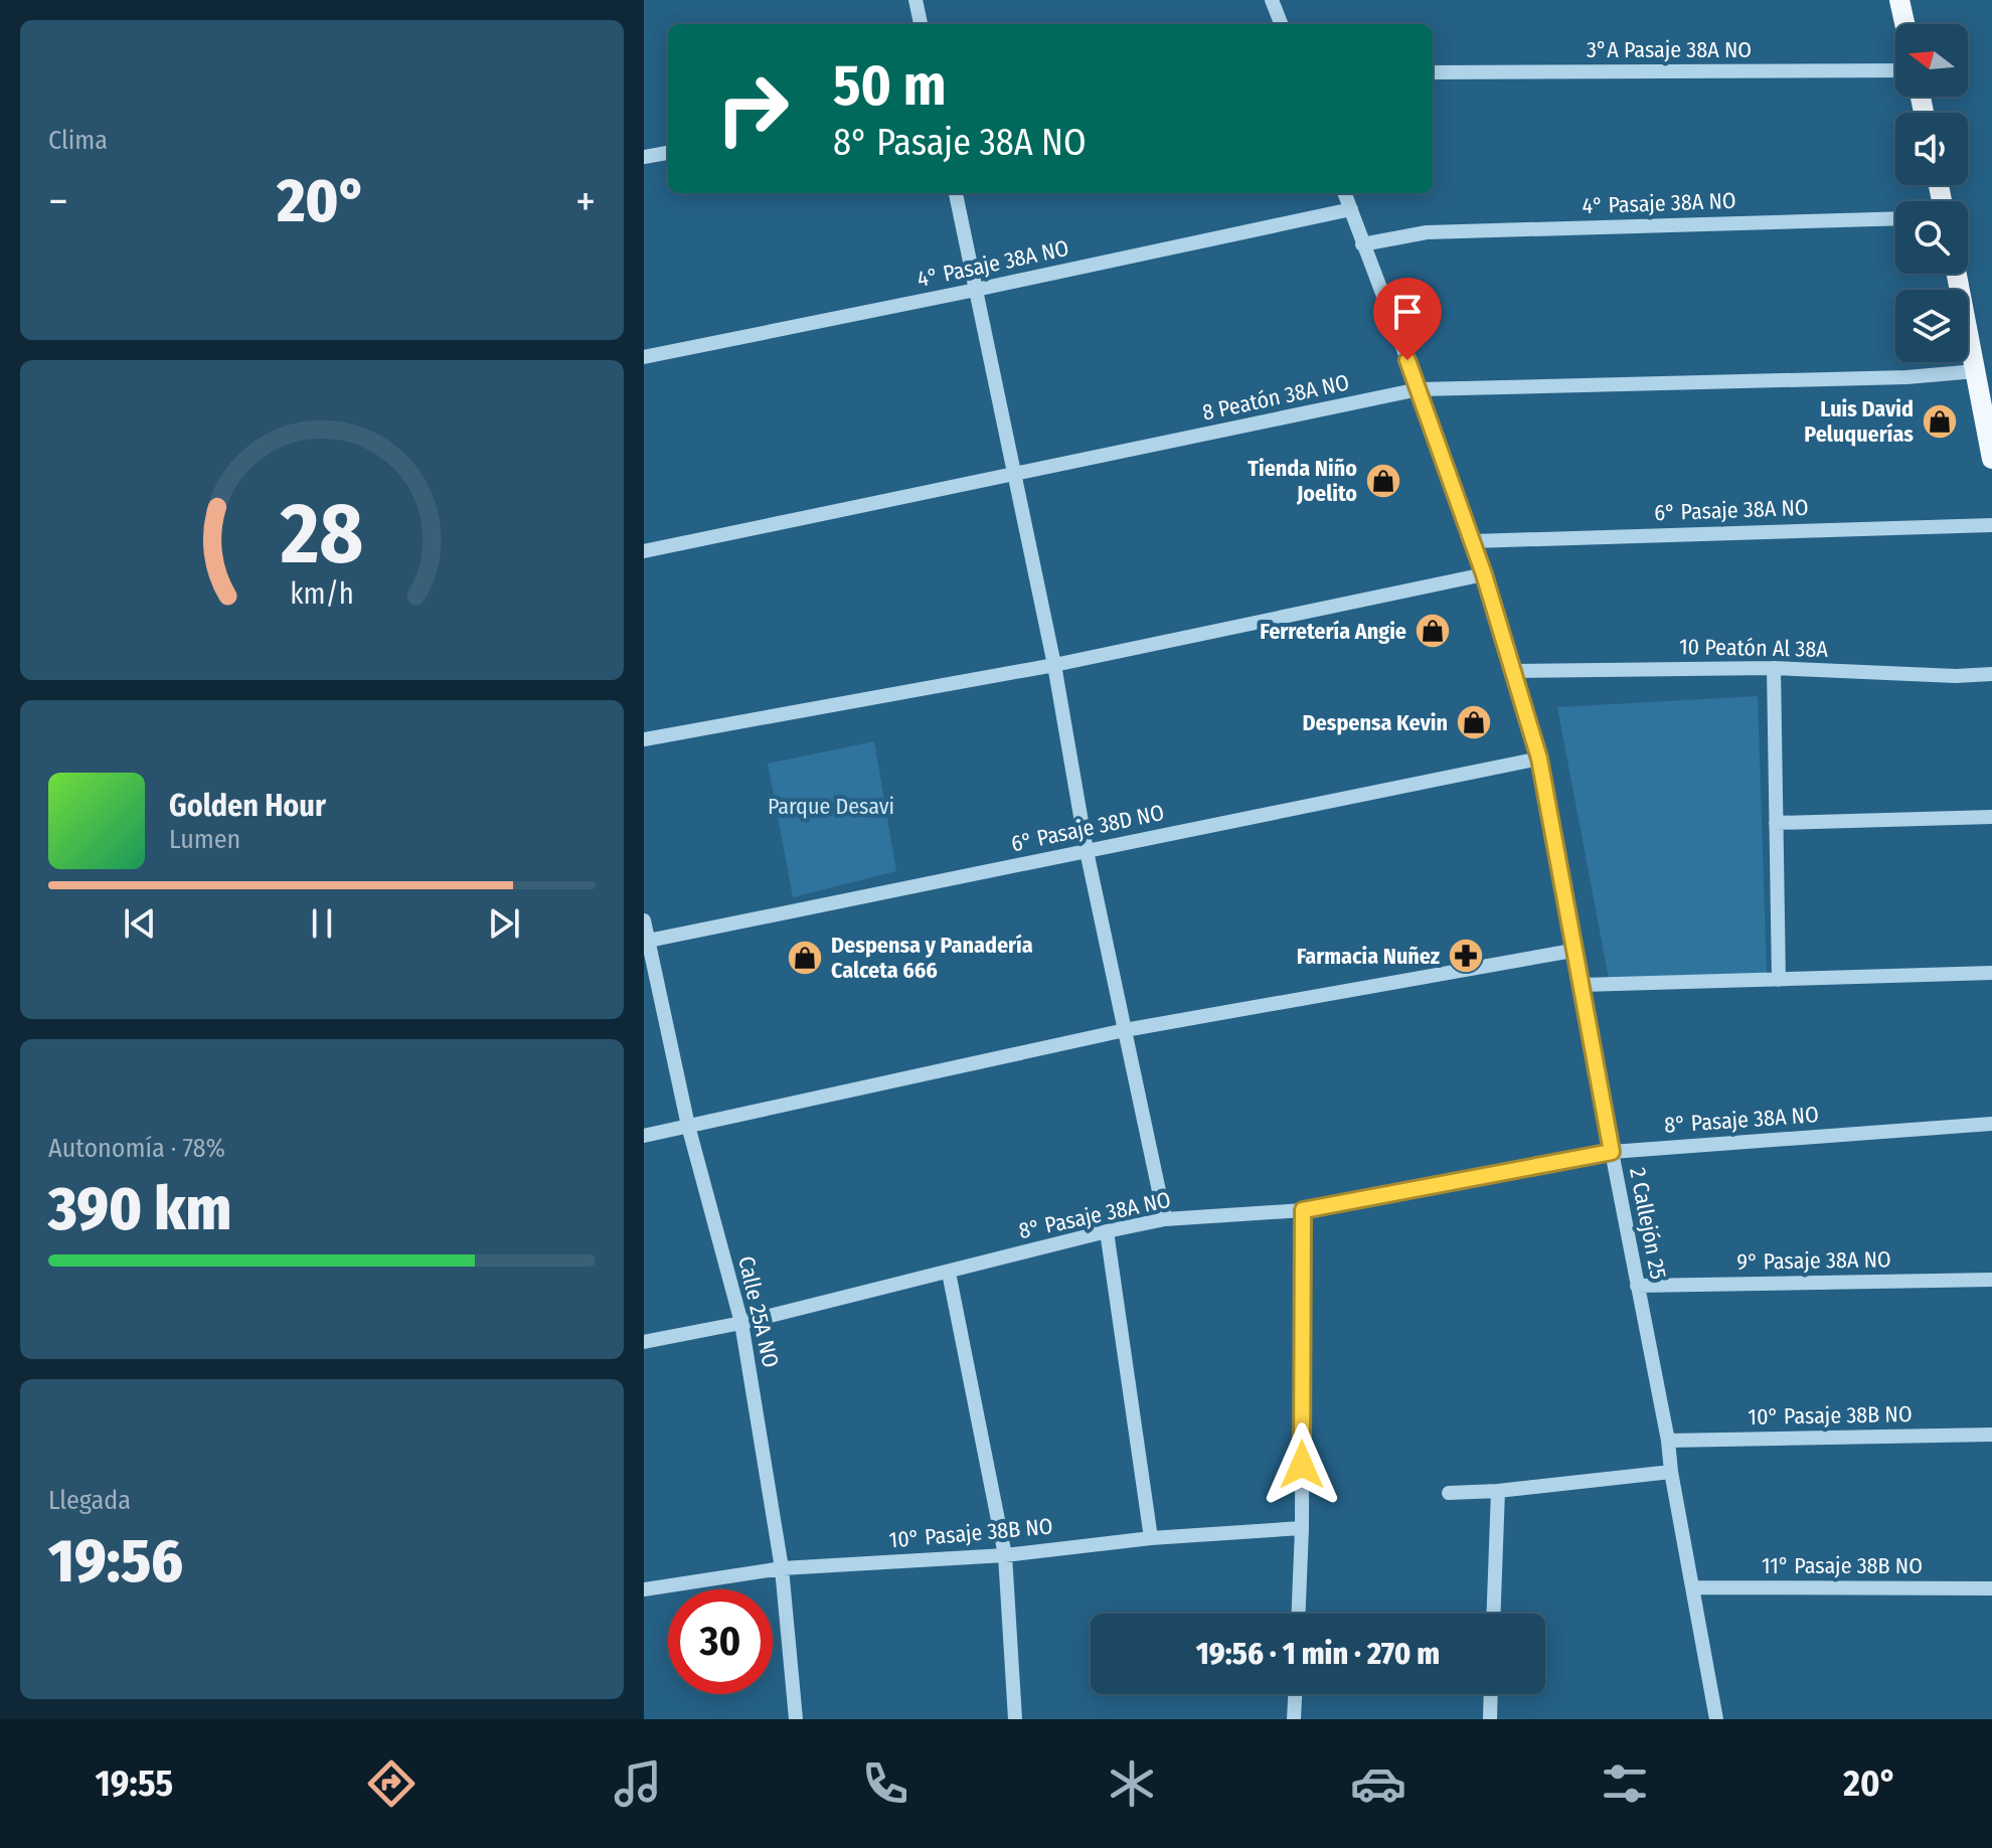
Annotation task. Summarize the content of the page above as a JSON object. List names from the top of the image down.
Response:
{
  "streets": {
    "street": [
      "3°A Pasaje 38A NO",
      "4° Pasaje 38A NO",
      "8 Peatón 38A NO",
      "6° Pasaje 38A NO",
      "10 Peatón Al 38A",
      "6° Pasaje 38D NO",
      "8° Pasaje 38A NO",
      "2 Callejón 25",
      "9° Pasaje 38A NO",
      "Calle 25A NO",
      "10° Pasaje 38B NO",
      "11° Pasaje 38B NO"
    ]
  },
  "crossings": [
    ["4° Pasaje 38A NO", "2 Callejón 25"],
    ["8 Peatón 38A NO", "2 Callejón 25"],
    ["6° Pasaje 38A NO", "2 Callejón 25"],
    ["10 Peatón Al 38A", "2 Callejón 25"],
    ["6° Pasaje 38D NO", "2 Callejón 25"],
    ["6° Pasaje 38D NO", "Calle 25A NO"],
    ["8° Pasaje 38A NO", "2 Callejón 25"],
    ["8° Pasaje 38A NO", "Calle 25A NO"],
    ["2 Callejón 25", "9° Pasaje 38A NO"],
    ["2 Callejón 25", "10° Pasaje 38B NO"],
    ["2 Callejón 25", "11° Pasaje 38B NO"],
    ["Calle 25A NO", "10° Pasaje 38B NO"]
  ],
  "parks": ["Parque Desavi"],
  "places": {
    "shop": [
      "Luis David Peluquerías",
      "Tienda Niño Joelito",
      "Ferretería Angie",
      "Despensa Kevin",
      "Despensa y Panadería Calceta 666"
    ],
    "pharmacy": ["Farmacia Nuñez"]
  },
  "north": "left",
  "page": {
    "tile": [
      "Clima",
      ["Autonomía · 78%", "390 km"],
      ["Llegada", "19:56"]
    ],
    "turn": ["50 m", "8° Pasaje 38A NO"],
    "heat": ["−", "20°", "+"],
    "song": ["Golden Hour", "Lumen"],
    "limit": "30",
    "trip": "19:56 · 1 min · 270 m",
    "tabs": ["19:55", "20°"],
    "gauge": ["28", "km/h"]
  }
}
